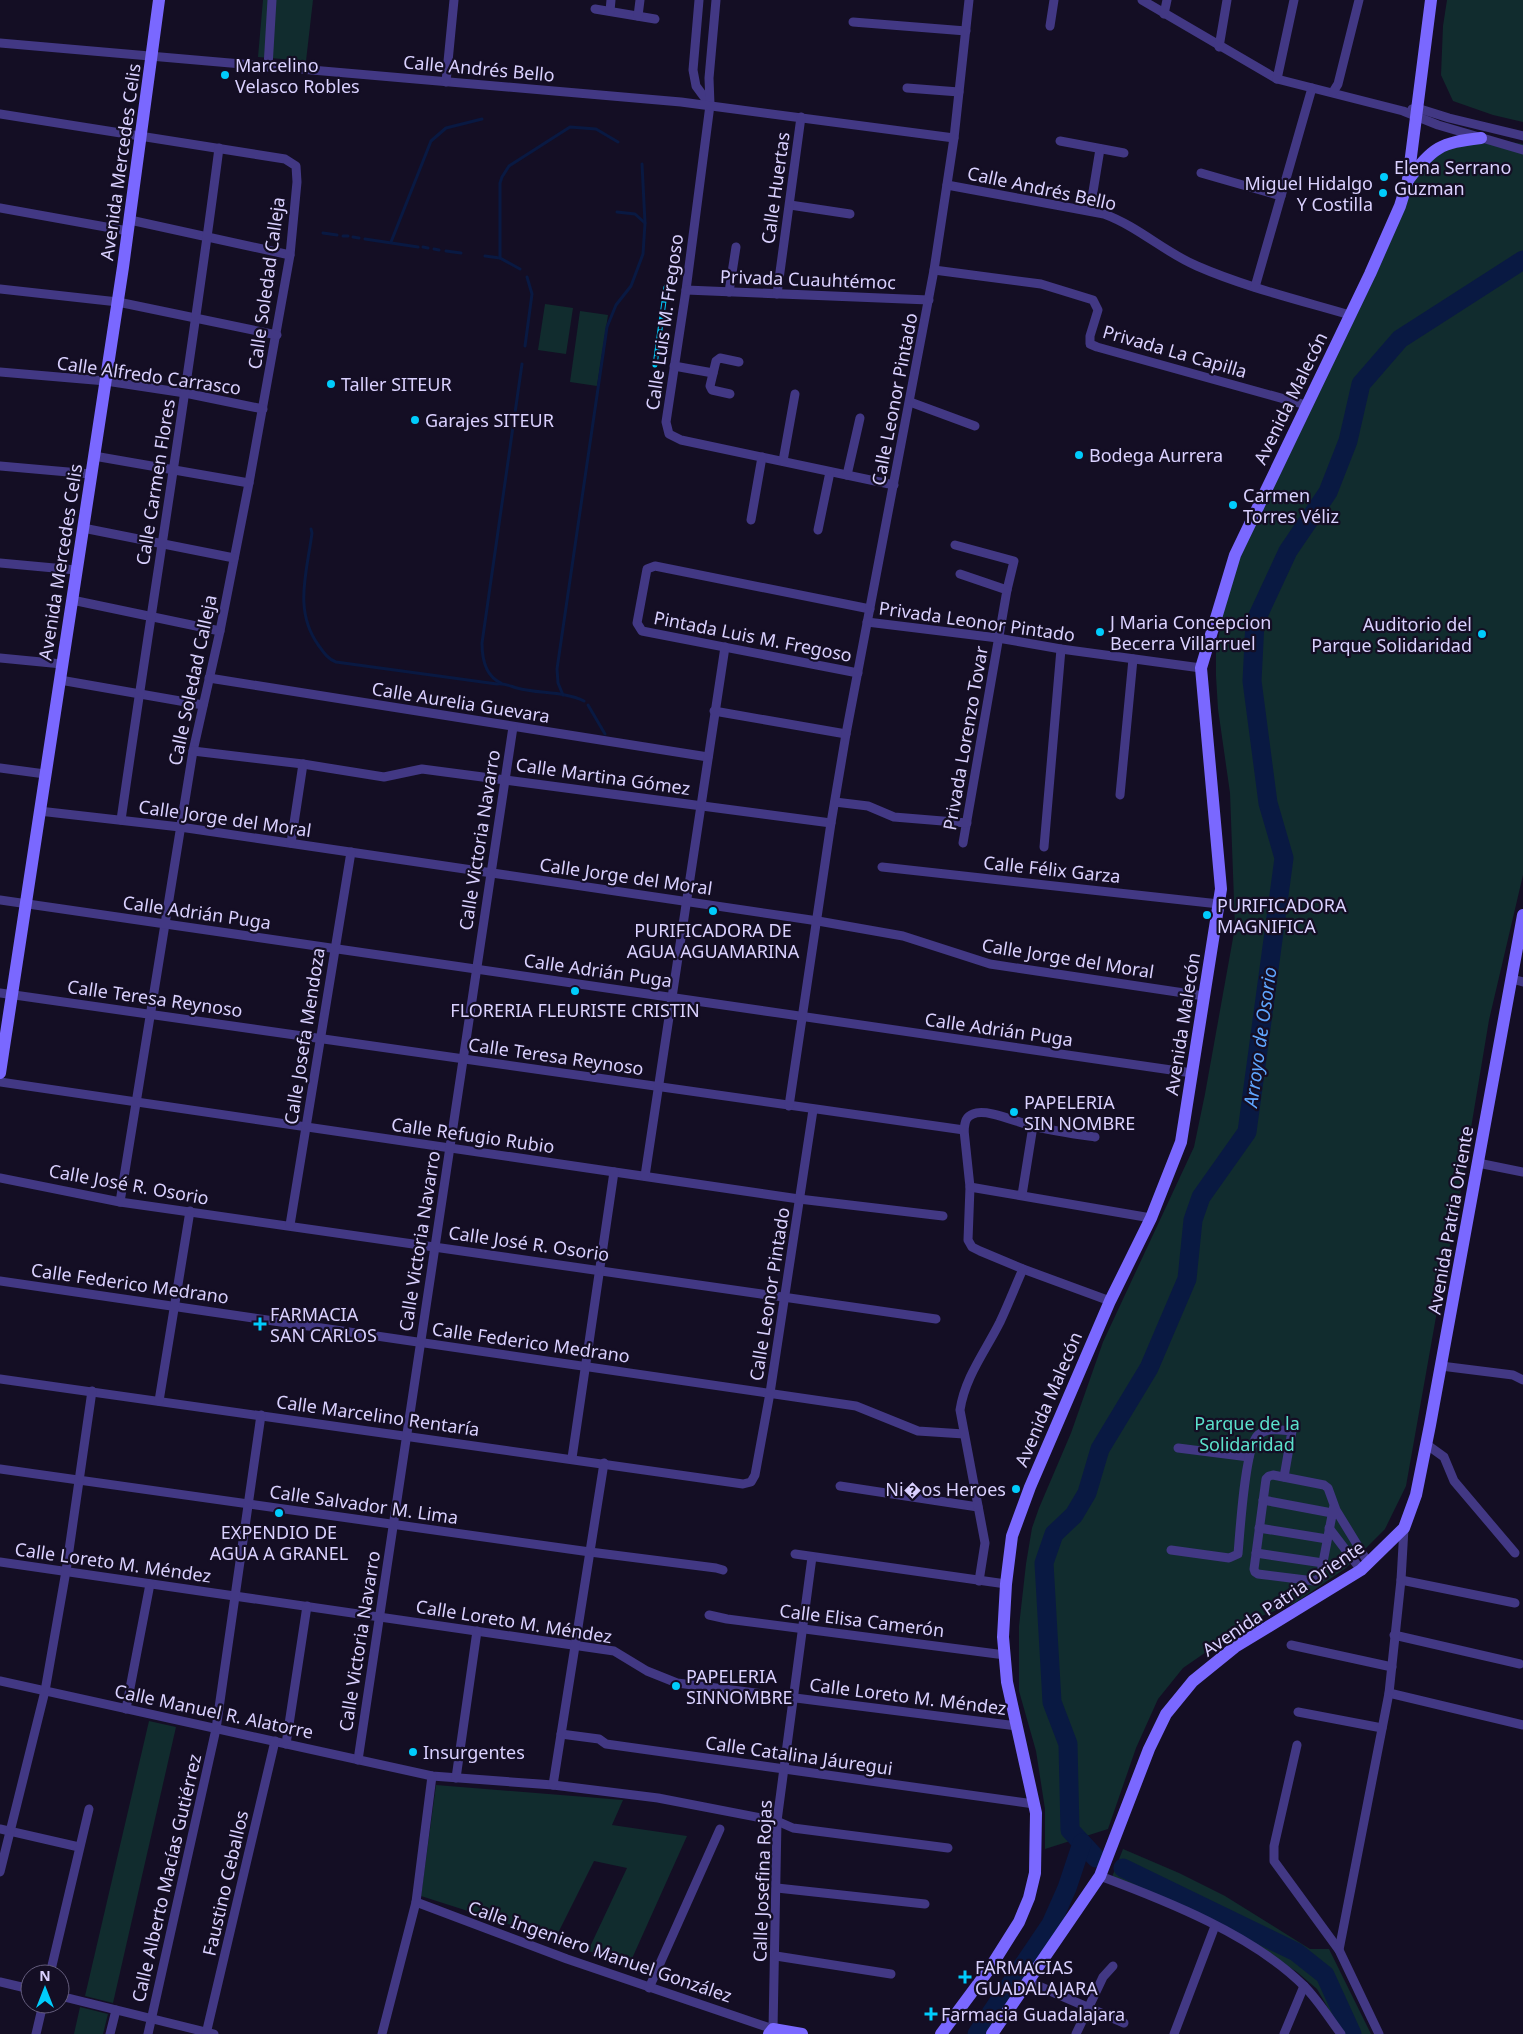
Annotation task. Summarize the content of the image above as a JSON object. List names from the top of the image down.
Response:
{
  "streets": {
    "street": [
      "Calle Andrés Bello",
      "Avenida Mercedes Celis",
      "Calle Huertas",
      "Privada Cuauhtémoc",
      "Calle Soledad Calleja",
      "Calle Luis M. Fregoso",
      "Privada La Capilla",
      "Calle Alfredo Carrasco",
      "Avenida Malecón",
      "Calle Leonor Pintado",
      "Calle Carmen Flores",
      "Privada Leonor Pintado",
      "Pintada Luis M. Fregoso",
      "Calle Aurelia Guevara",
      "Privada Lorenzo Tovar",
      "Calle Martina Gómez",
      "Calle Jorge del Moral",
      "Calle Victoria Navarro",
      "Calle Félix Garza",
      "Calle Adrián Puga",
      "Calle Teresa Reynoso",
      "Calle Josefa Mendoza",
      "Calle Refugio Rubio",
      "Calle José R. Osorio",
      "Avenida Patria Oriente",
      "Calle Federico Medrano",
      "Calle Marcelino Rentaría",
      "Calle Salvador M. Lima",
      "Calle Loreto M. Méndez",
      "Calle Elisa Camerón",
      "Calle Manuel R. Alatorre",
      "Calle Catalina Jáuregui",
      "Calle Alberto Macías Gutiérrez",
      "Calle Josefina Rojas",
      "Faustino Ceballos",
      "Calle Ingeniero Manuel González"
    ]
  },
  "crossings": [
    ["Calle Andrés Bello", "Avenida Mercedes Celis"],
    ["Calle Andrés Bello", "Calle Huertas"],
    ["Calle Andrés Bello", "Calle Luis M. Fregoso"],
    ["Calle Andrés Bello", "Avenida Malecón"],
    ["Calle Andrés Bello", "Calle Leonor Pintado"],
    ["Avenida Mercedes Celis", "Calle Alfredo Carrasco"],
    ["Avenida Mercedes Celis", "Calle Jorge del Moral"],
    ["Avenida Mercedes Celis", "Calle Adrián Puga"],
    ["Avenida Mercedes Celis", "Calle Teresa Reynoso"],
    ["Calle Huertas", "Privada Cuauhtémoc"],
    ["Privada Cuauhtémoc", "Calle Luis M. Fregoso"],
    ["Privada Cuauhtémoc", "Calle Leonor Pintado"],
    ["Calle Soledad Calleja", "Calle Alfredo Carrasco"],
    ["Calle Soledad Calleja", "Calle Carmen Flores"],
    ["Calle Soledad Calleja", "Calle Aurelia Guevara"],
    ["Calle Soledad Calleja", "Calle Martina Gómez"],
    ["Calle Soledad Calleja", "Calle Jorge del Moral"],
    ["Calle Soledad Calleja", "Calle Adrián Puga"],
    ["Calle Soledad Calleja", "Calle Teresa Reynoso"],
    ["Calle Soledad Calleja", "Calle Refugio Rubio"],
    ["Calle Soledad Calleja", "Calle José R. Osorio"],
    ["Calle Luis M. Fregoso", "Calle Leonor Pintado"],
    ["Privada La Capilla", "Avenida Malecón"],
    ["Privada La Capilla", "Calle Leonor Pintado"],
    ["Calle Alfredo Carrasco", "Calle Carmen Flores"],
    ["Avenida Malecón", "Privada Leonor Pintado"],
    ["Avenida Malecón", "Calle Jorge del Moral"],
    ["Avenida Malecón", "Calle Félix Garza"],
    ["Avenida Malecón", "Calle Adrián Puga"],
    ["Avenida Malecón", "Calle Loreto M. Méndez"],
    ["Avenida Malecón", "Calle Elisa Camerón"],
    ["Avenida Malecón", "Calle Catalina Jáuregui"],
    ["Calle Leonor Pintado", "Privada Leonor Pintado"],
    ["Calle Leonor Pintado", "Pintada Luis M. Fregoso"],
    ["Calle Leonor Pintado", "Calle Martina Gómez"],
    ["Calle Leonor Pintado", "Calle Jorge del Moral"],
    ["Calle Leonor Pintado", "Calle Adrián Puga"],
    ["Calle Leonor Pintado", "Calle Teresa Reynoso"],
    ["Calle Leonor Pintado", "Calle Refugio Rubio"],
    ["Calle Leonor Pintado", "Calle José R. Osorio"],
    ["Calle Leonor Pintado", "Calle Federico Medrano"],
    ["Calle Leonor Pintado", "Calle Marcelino Rentaría"],
    ["Calle Carmen Flores", "Calle Jorge del Moral"],
    ["Privada Leonor Pintado", "Pintada Luis M. Fregoso"],
    ["Privada Leonor Pintado", "Privada Lorenzo Tovar"],
    ["Calle Aurelia Guevara", "Calle Victoria Navarro"],
    ["Calle Martina Gómez", "Calle Victoria Navarro"],
    ["Calle Jorge del Moral", "Calle Victoria Navarro"],
    ["Calle Jorge del Moral", "Calle Josefa Mendoza"],
    ["Calle Victoria Navarro", "Calle Adrián Puga"],
    ["Calle Victoria Navarro", "Calle Teresa Reynoso"],
    ["Calle Victoria Navarro", "Calle Refugio Rubio"],
    ["Calle Victoria Navarro", "Calle José R. Osorio"],
    ["Calle Victoria Navarro", "Calle Federico Medrano"],
    ["Calle Victoria Navarro", "Calle Marcelino Rentaría"],
    ["Calle Victoria Navarro", "Calle Salvador M. Lima"],
    ["Calle Victoria Navarro", "Calle Loreto M. Méndez"],
    ["Calle Victoria Navarro", "Calle Manuel R. Alatorre"],
    ["Calle Adrián Puga", "Calle Josefa Mendoza"],
    ["Calle Teresa Reynoso", "Calle Josefa Mendoza"],
    ["Calle Josefa Mendoza", "Calle Refugio Rubio"],
    ["Calle Josefa Mendoza", "Calle José R. Osorio"],
    ["Calle Marcelino Rentaría", "Calle Alberto Macías Gutiérrez"],
    ["Calle Salvador M. Lima", "Calle Alberto Macías Gutiérrez"],
    ["Calle Loreto M. Méndez", "Calle Alberto Macías Gutiérrez"],
    ["Calle Loreto M. Méndez", "Calle Josefina Rojas"],
    ["Calle Elisa Camerón", "Calle Josefina Rojas"],
    ["Calle Manuel R. Alatorre", "Calle Alberto Macías Gutiérrez"],
    ["Calle Manuel R. Alatorre", "Calle Josefina Rojas"],
    ["Calle Manuel R. Alatorre", "Faustino Ceballos"],
    ["Calle Catalina Jáuregui", "Calle Josefina Rojas"],
    ["Calle Josefina Rojas", "Calle Ingeniero Manuel González"]
  ],
  "water": ["Arroyo de Osorio"],
  "parks": ["Parque de la Solidaridad"],
  "places": {
    "other": [
      "Marcelino Velasco Robles",
      "Elena Serrano Guzman",
      "Miguel Hidalgo Y Costilla",
      "Taller SITEUR",
      "Garajes SITEUR",
      "Bodega Aurrera",
      "Carmen Torres Véliz",
      "J Maria Concepcion Becerra Villarruel",
      "Auditorio del Parque Solidaridad",
      "PURIFICADORA DE AGUA AGUAMARINA",
      "PURIFICADORA MAGNIFICA",
      "FLORERIA FLEURISTE CRISTIN",
      "PAPELERIA SIN NOMBRE",
      "Ni�os Heroes",
      "EXPENDIO DE AGUA A GRANEL",
      "PAPELERIA SINNOMBRE",
      "Insurgentes"
    ],
    "health": ["FARMACIA SAN CARLOS", "FARMACIAS GUADALAJARA", "Farmacia Guadalajara"]
  },
  "north": "top"
}
